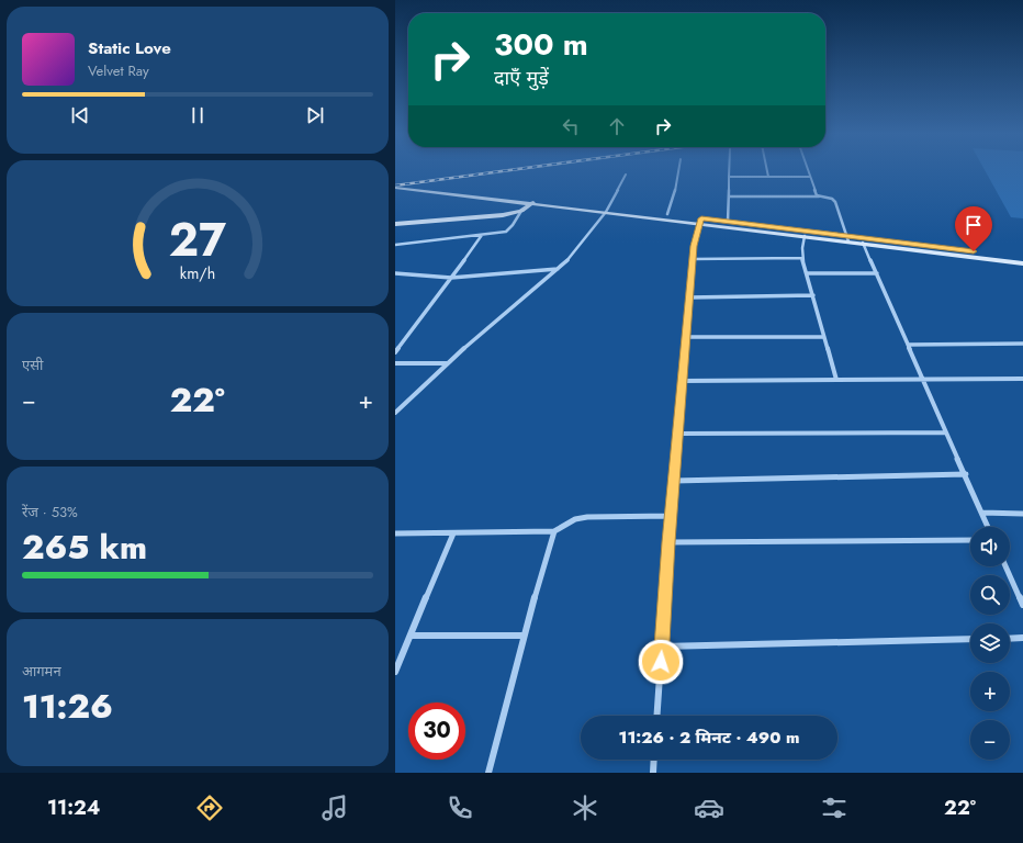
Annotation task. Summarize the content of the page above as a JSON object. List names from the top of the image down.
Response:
{
  "page": {
    "turn": ["300 m", "दाएँ मुड़ें"],
    "song": ["Static Love", "Velvet Ray"],
    "tile": [
      "एसी",
      ["रेंज · 53%", "265 km"],
      ["आगमन", "11:26"]
    ],
    "heat": ["−", "22°", "+"],
    "map_buttons": ["+", "−"],
    "limit": "30",
    "trip": "11:26 · 2 मिनट · 490 m",
    "tabs": ["11:24", "22°"],
    "gauge": ["27", "km/h"]
  }
}
